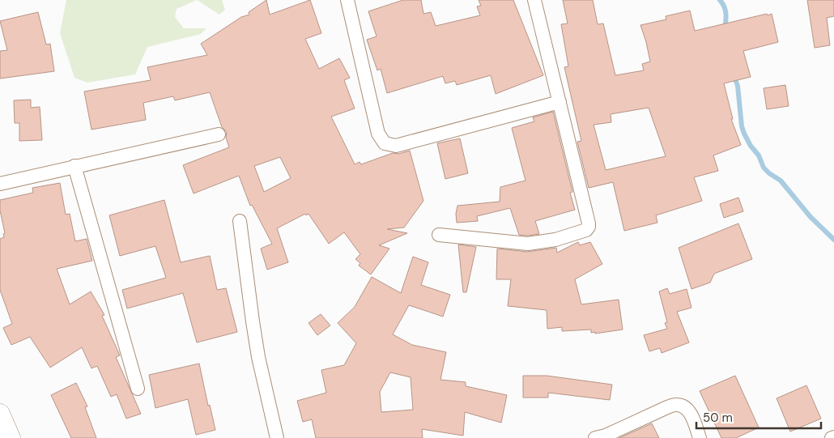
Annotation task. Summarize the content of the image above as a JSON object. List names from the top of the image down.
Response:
{
  "scale_bar": "50 m"
}
